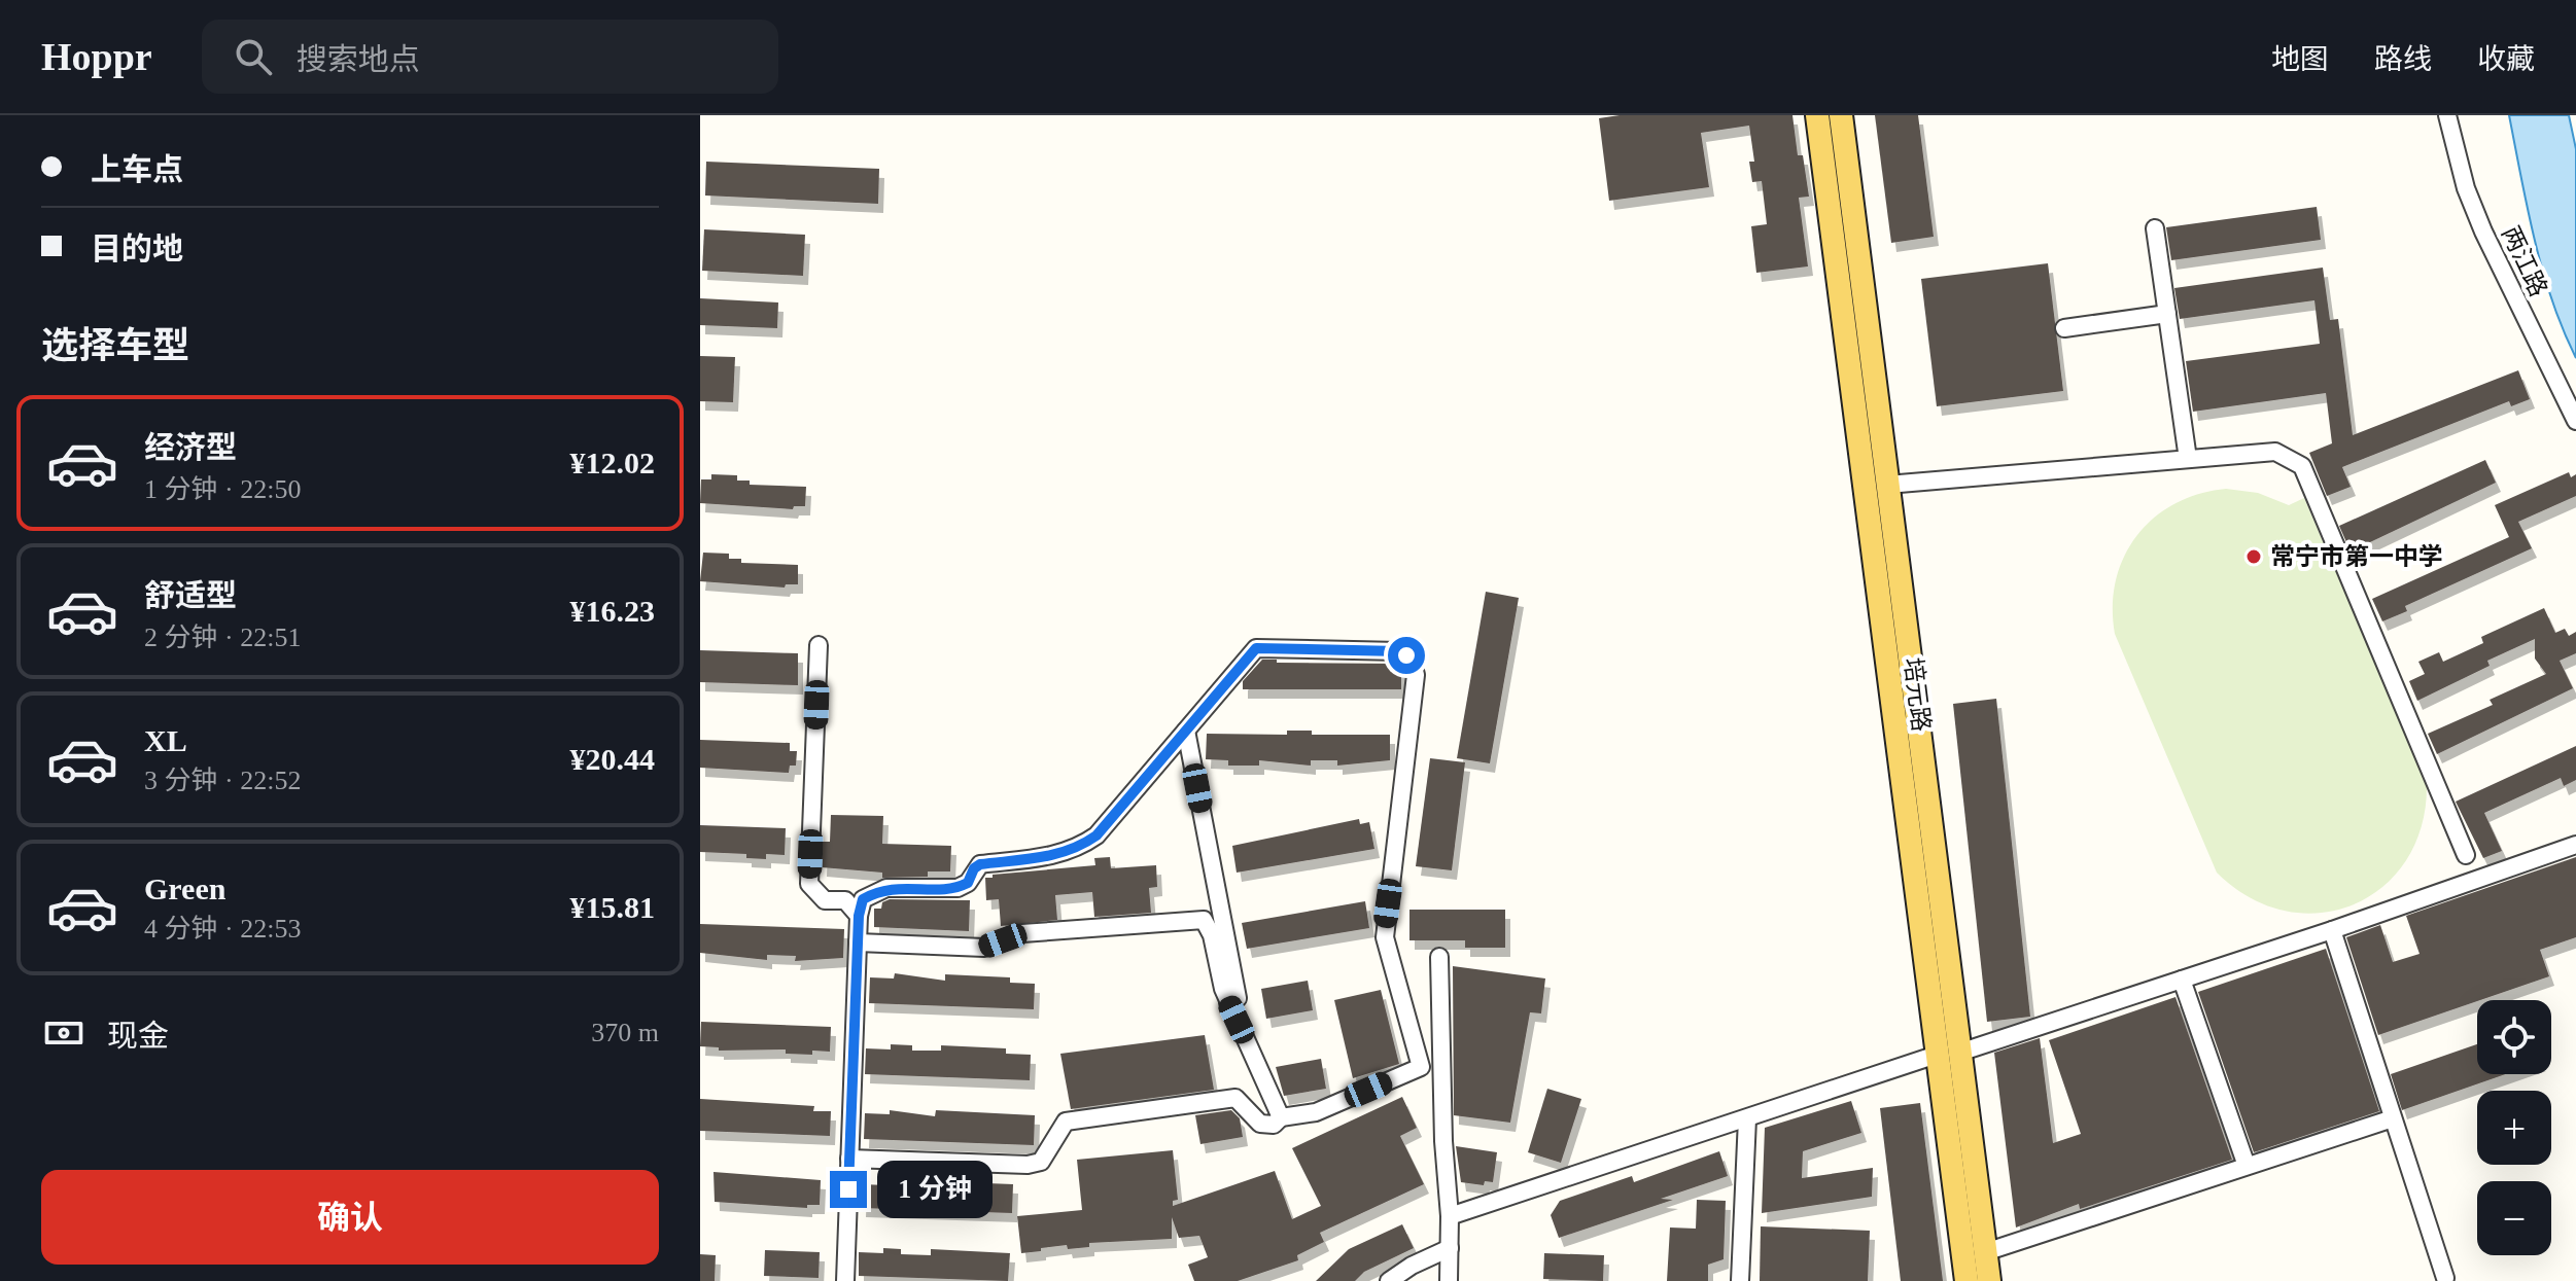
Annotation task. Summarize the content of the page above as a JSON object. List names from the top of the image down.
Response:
{
  "streets": {
    "main road": ["培元路"],
    "street": ["两江路"]
  },
  "places": ["常宁市第一中学"],
  "page": {
    "header": "Hoppr",
    "search": "搜索地点",
    "nav": ["地图", "路线", "收藏"],
    "banner": ["上车点", "目的地"],
    "heading": "选择车型",
    "list": [
      {
        "name": "经济型",
        "note": "1 分钟 · 22:50",
        "value": "¥12.02"
      },
      {
        "name": "舒适型",
        "note": "2 分钟 · 22:51",
        "value": "¥16.23"
      },
      {
        "name": "XL",
        "note": "3 分钟 · 22:52",
        "value": "¥20.44"
      },
      {
        "name": "Green",
        "note": "4 分钟 · 22:53",
        "value": "¥15.81"
      }
    ],
    "pay": ["现金", "370 m"],
    "map_buttons": ["+", "−"],
    "buttons": "确认",
    "bubble": "1 分钟"
  }
}
